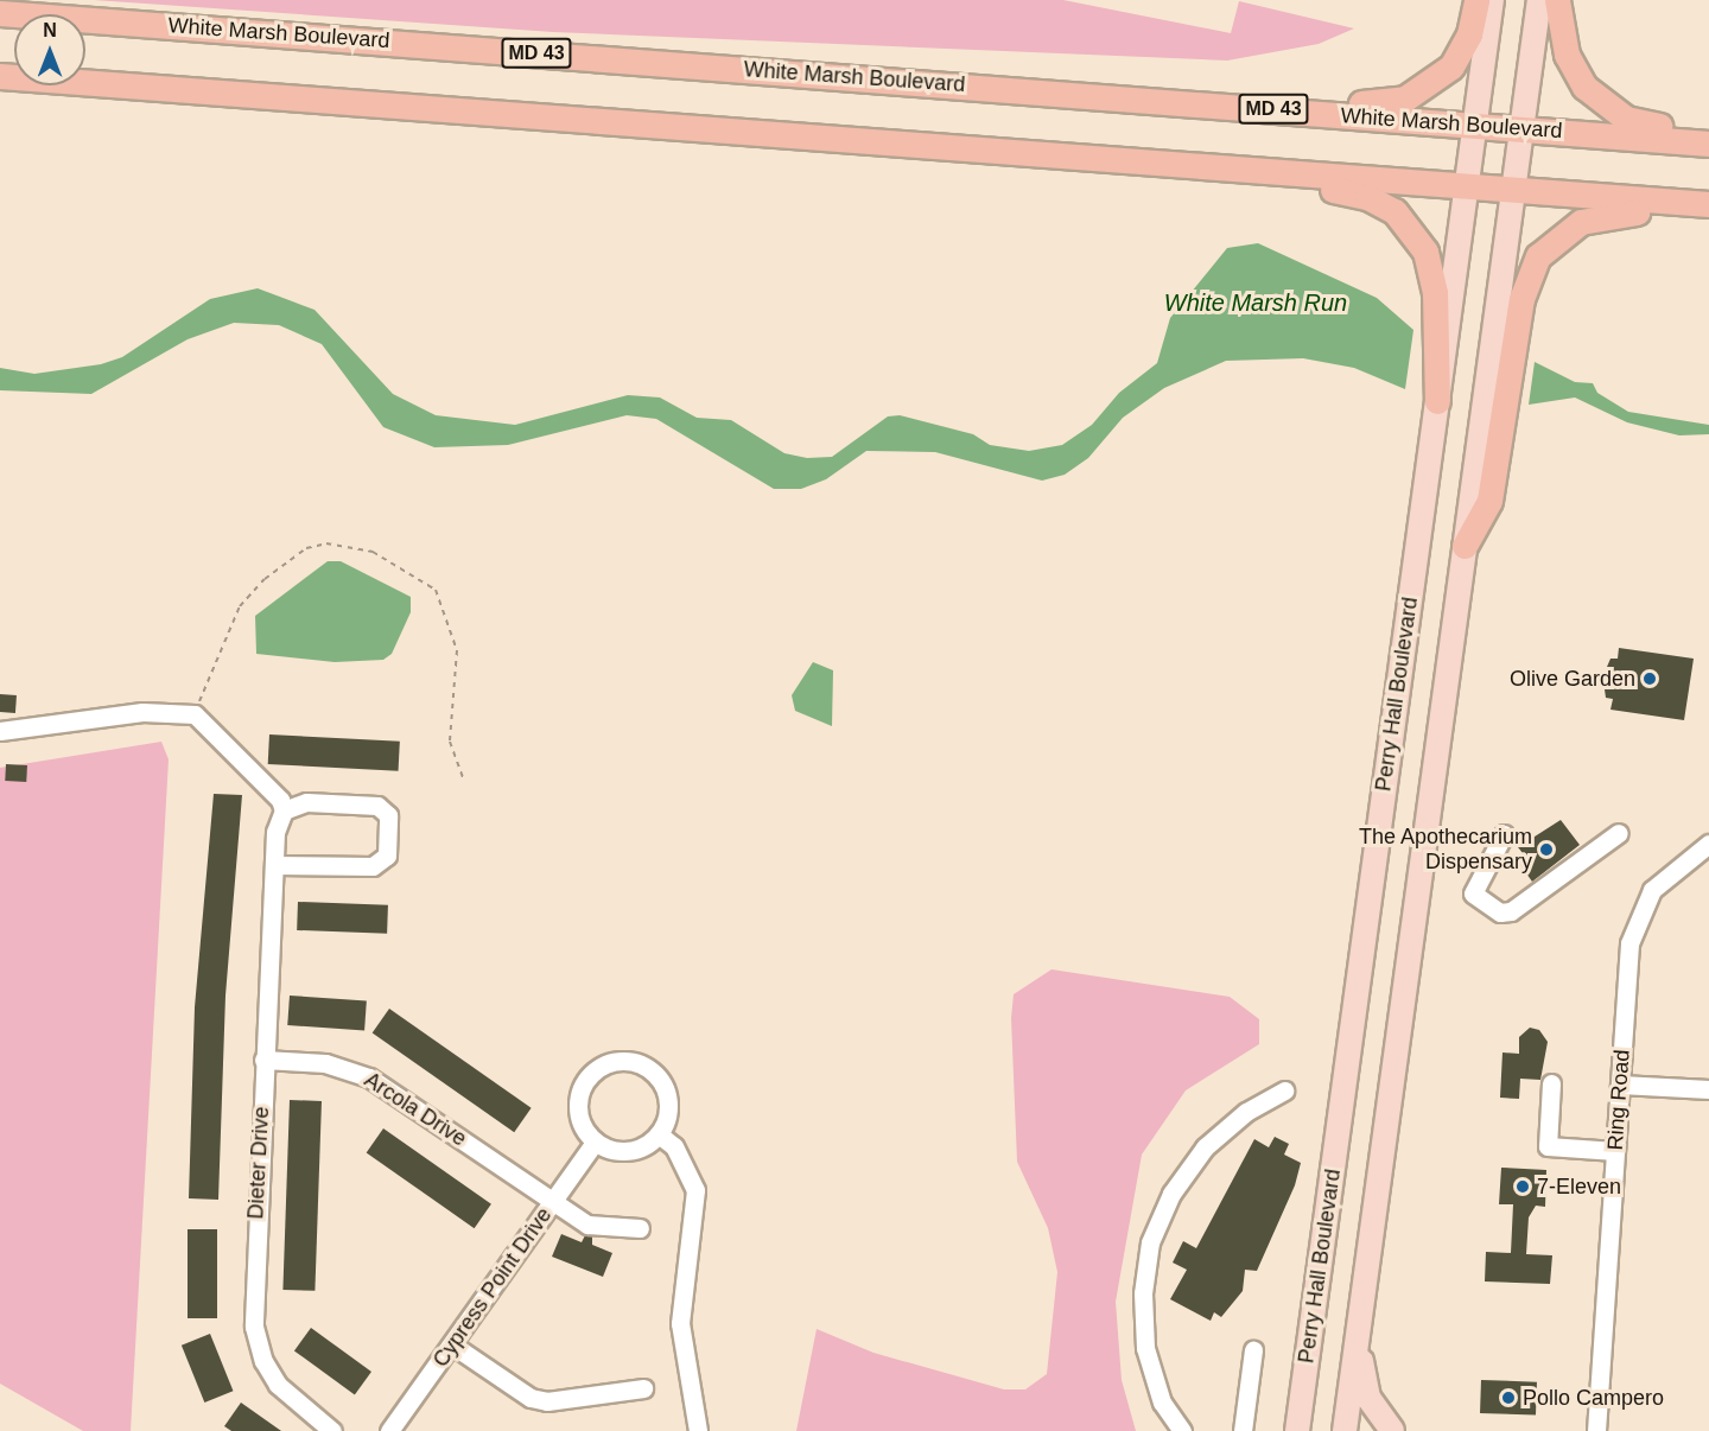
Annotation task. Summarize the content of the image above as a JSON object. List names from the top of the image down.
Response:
{
  "streets": {
    "highway": ["White Marsh Boulevard", "MD 43"],
    "main road": ["Perry Hall Boulevard"],
    "street": [
      "Ring Road",
      "Arcola Drive",
      "Dieter Drive",
      "Cypress Point Drive"
    ]
  },
  "crossings": [
    ["White Marsh Boulevard", "Perry Hall Boulevard"],
    ["Arcola Drive", "Dieter Drive"],
    ["Arcola Drive", "Cypress Point Drive"]
  ],
  "water": ["White Marsh Run"],
  "places": [
    "Olive Garden",
    "The Apothecarium Dispensary",
    "7-Eleven",
    "Pollo Campero"
  ],
  "north": "top"
}
